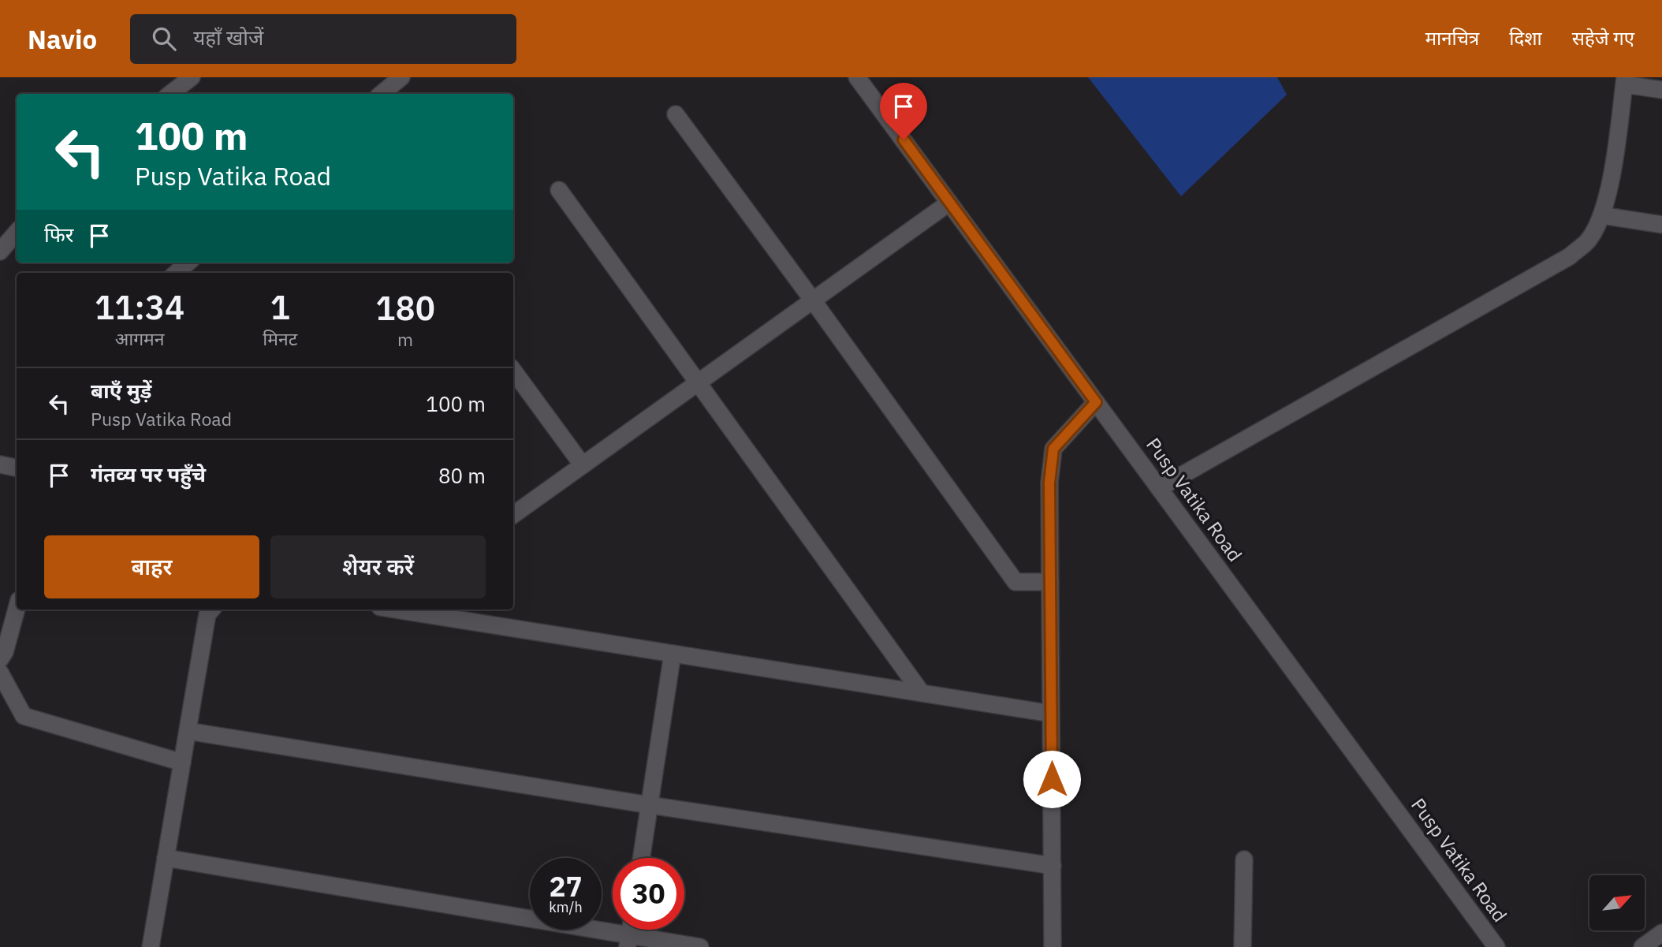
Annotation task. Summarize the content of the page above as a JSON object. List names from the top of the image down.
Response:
{
  "streets": {
    "street": ["Pusp Vatika Road"]
  },
  "north": "top right",
  "page": {
    "header": "Navio",
    "search": "यहाँ खोजें",
    "nav": ["मानचित्र", "दिशा", "सहेजे गए"],
    "turn": ["100 m", "Pusp Vatika Road"],
    "then": "फिर",
    "eta": [
      "11:34",
      "आगमन",
      "1",
      "मिनट",
      "180",
      "m"
    ],
    "list": [
      {
        "name": "बाएँ मुड़ें",
        "note": "Pusp Vatika Road",
        "value": "100 m"
      },
      {
        "name": "गंतव्य पर पहुँचे",
        "value": "80 m"
      }
    ],
    "buttons": ["बाहर", "शेयर करें"],
    "speed": "27 km/h",
    "limit": "30"
  }
}
